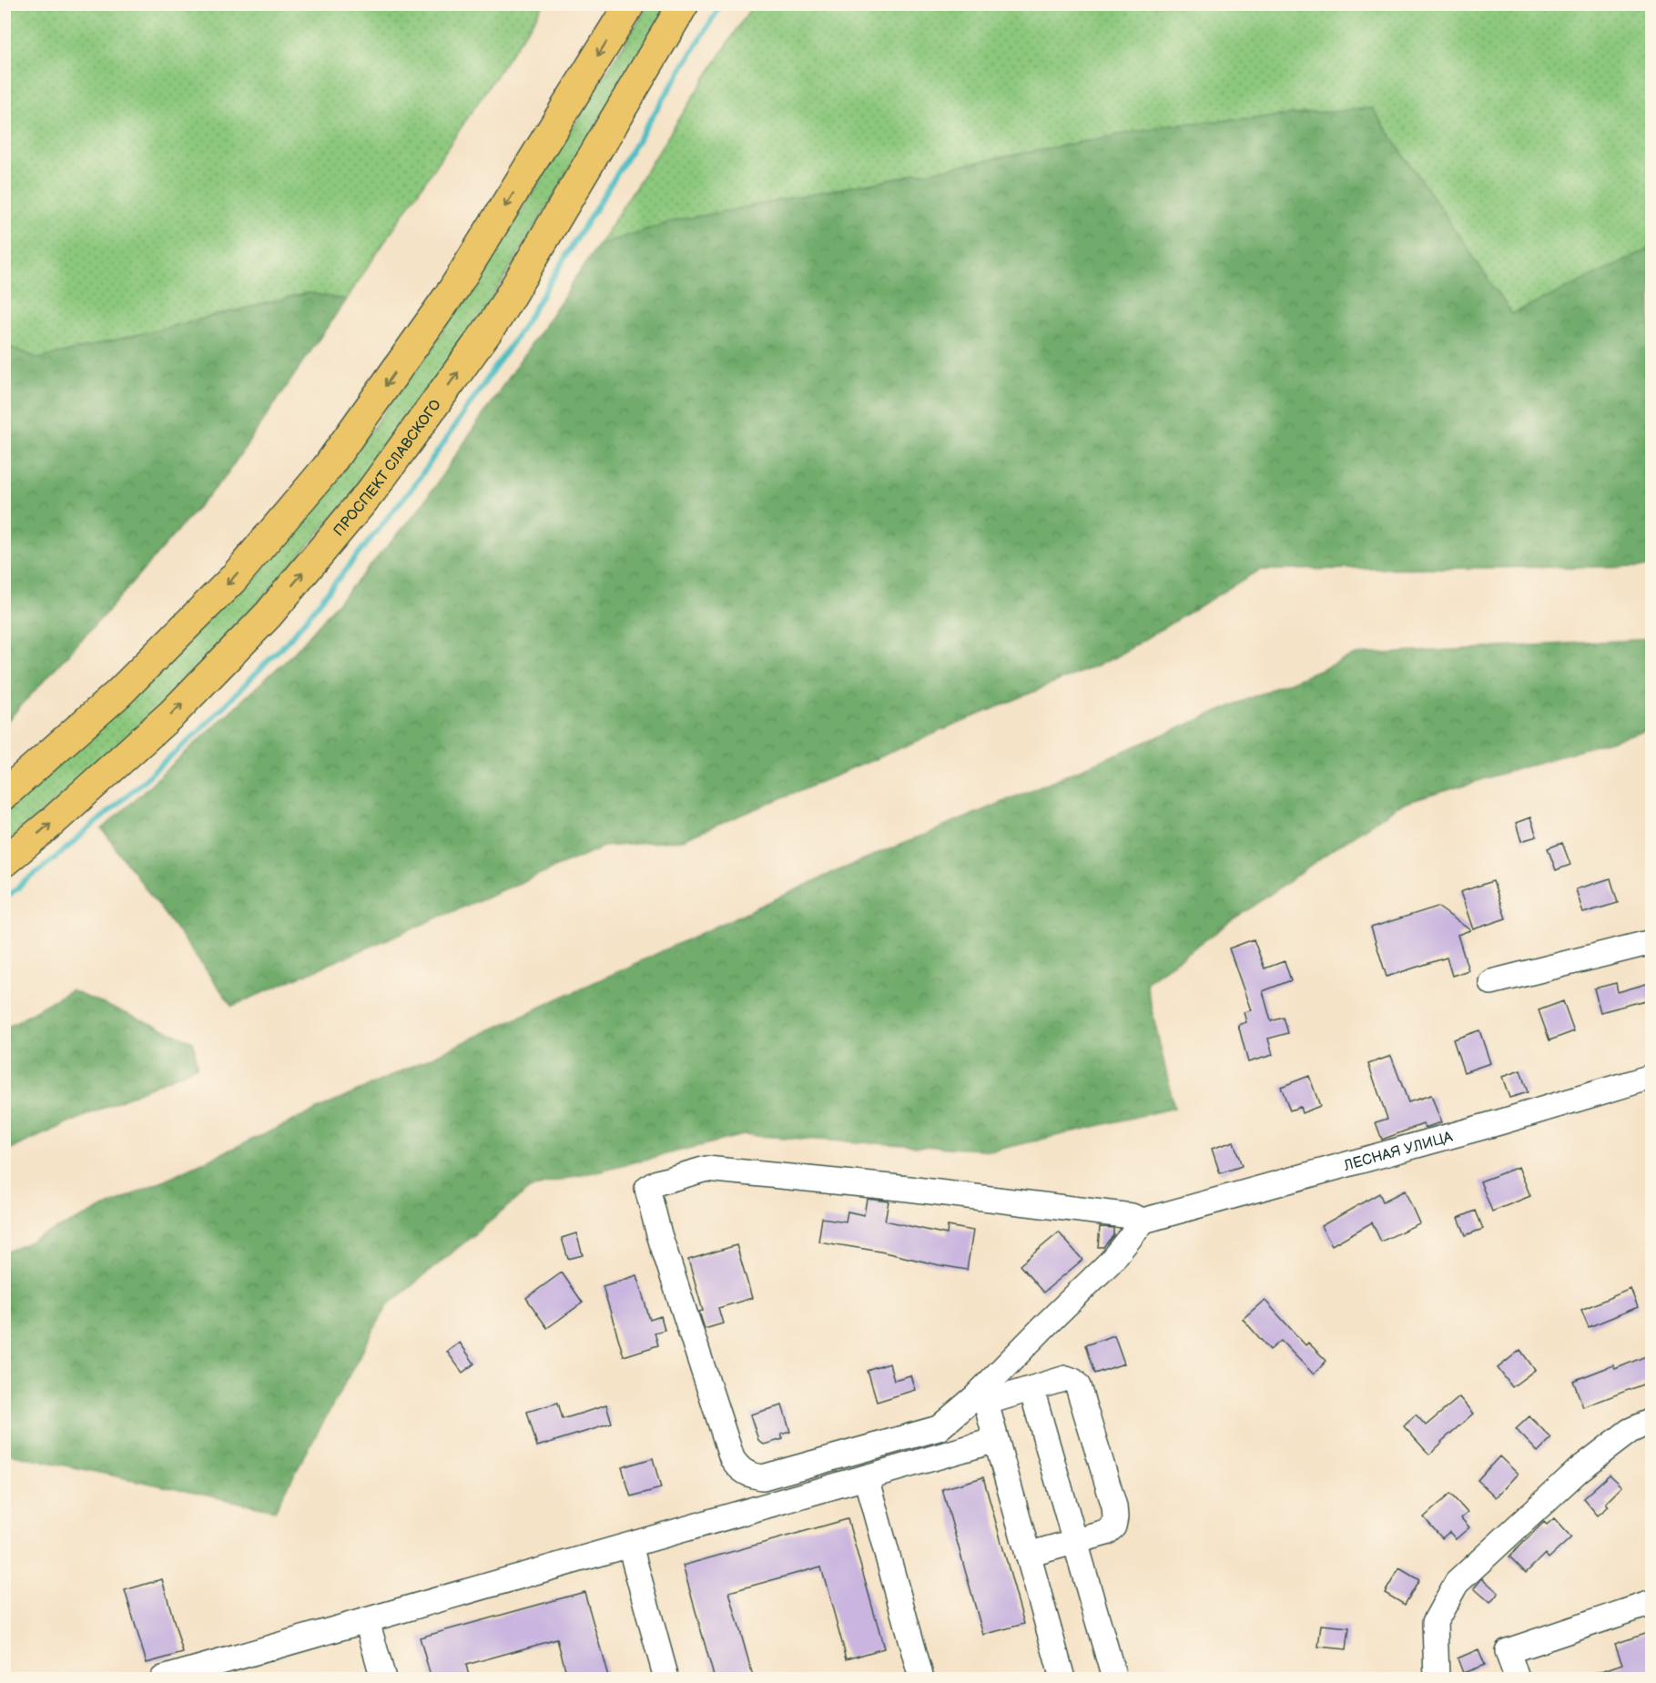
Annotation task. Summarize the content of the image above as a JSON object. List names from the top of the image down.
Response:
{
  "streets": {
    "main road": ["ПРОСПЕКТ СЛАВСКОГО"],
    "street": ["ЛЕСНАЯ УЛИЦА"]
  }
}
